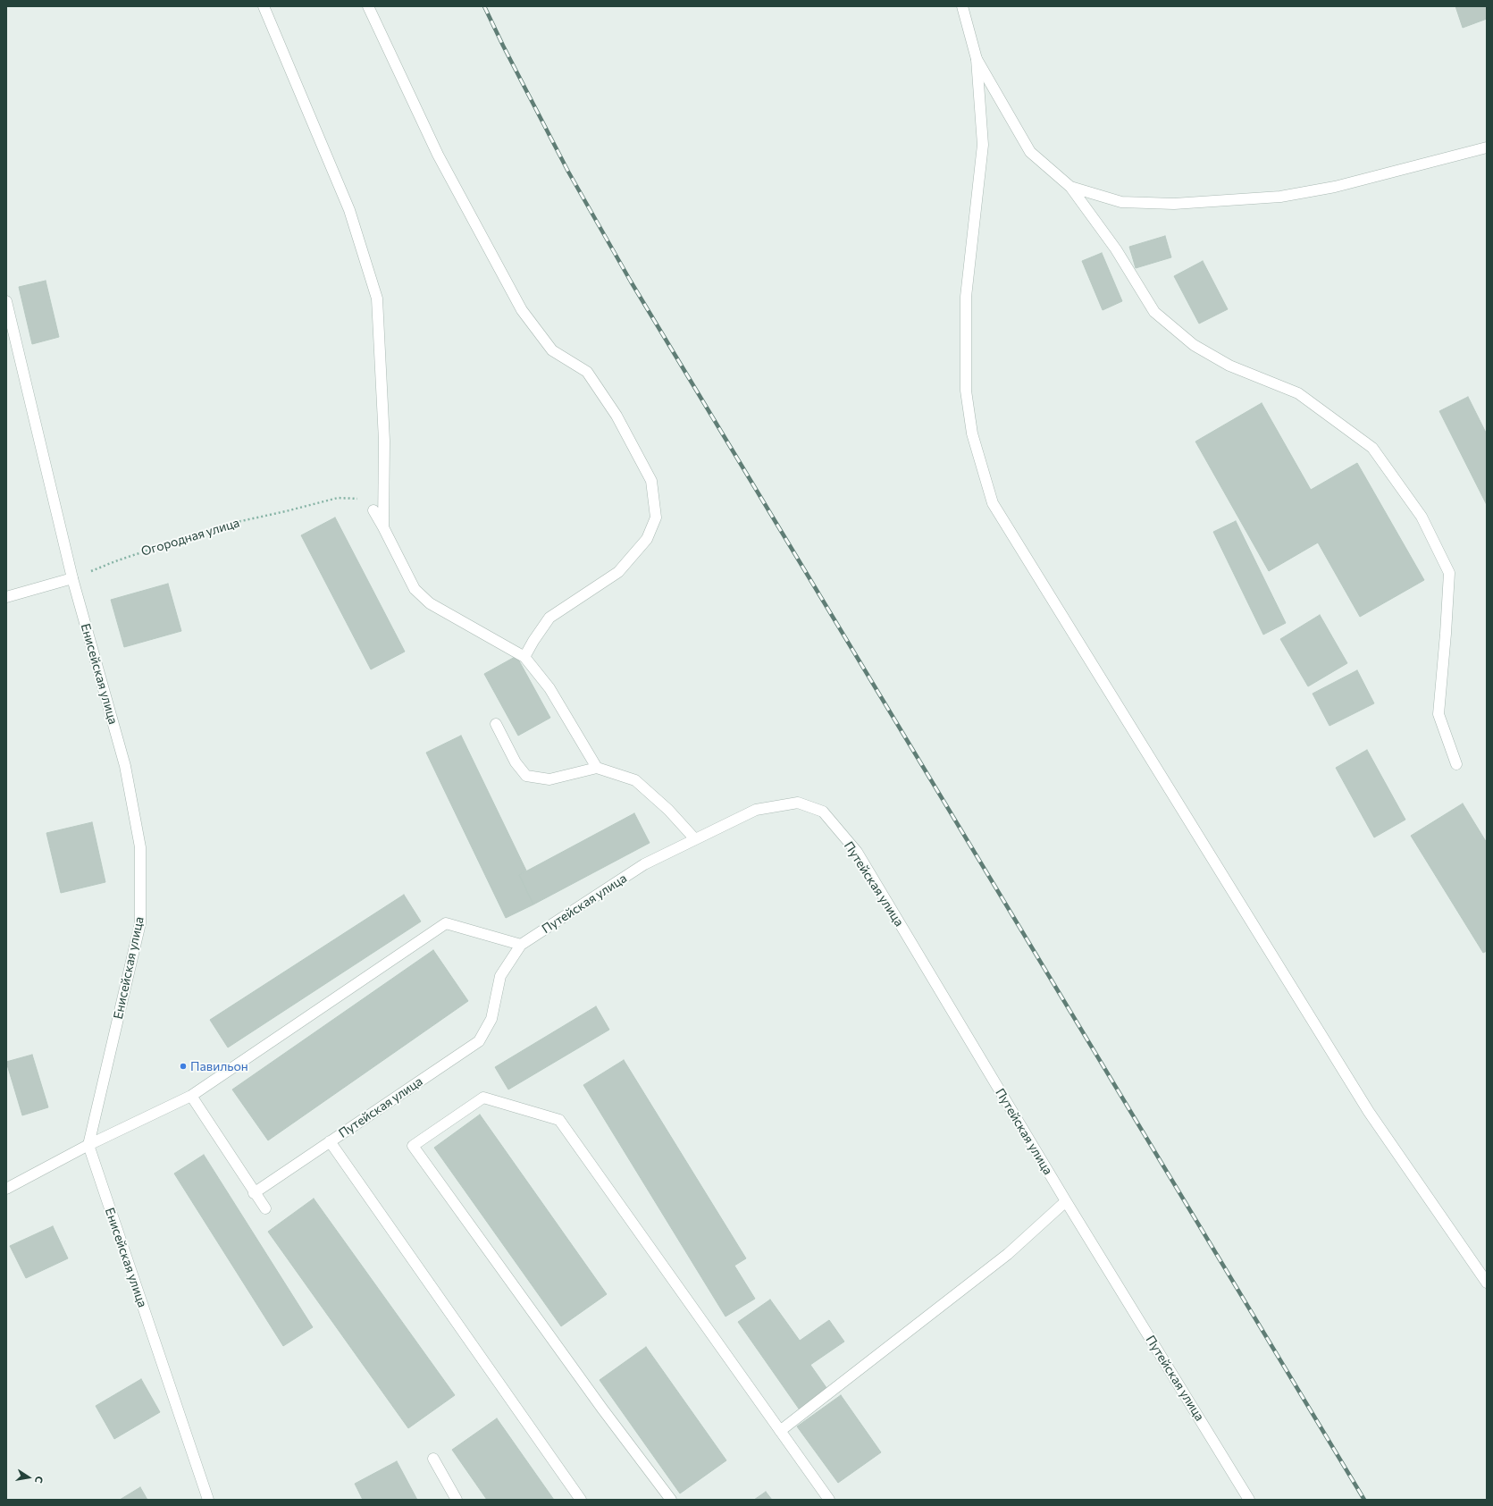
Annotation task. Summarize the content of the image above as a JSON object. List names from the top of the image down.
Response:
{
  "streets": {
    "street": ["Енисейская улица", "Путейская улица"],
    "path": ["Огородная улица"]
  },
  "crossings": [
    ["Огородная улица", "Енисейская улица"]
  ],
  "places": ["Павильон"],
  "north": "right"
}
